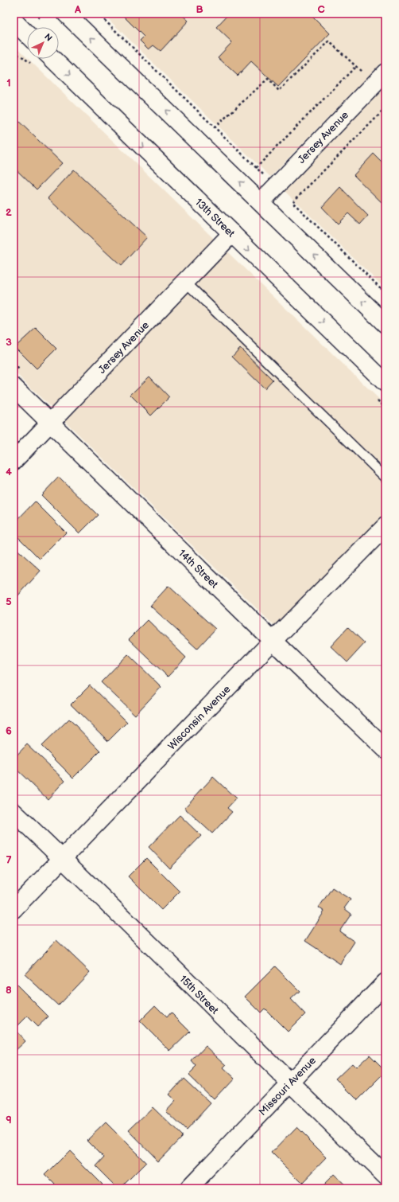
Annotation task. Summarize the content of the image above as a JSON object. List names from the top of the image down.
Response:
{
  "streets": {
    "main road": [
      "Jersey Avenue",
      "13th Street",
      "14th Street",
      "Wisconsin Avenue",
      "15th Street",
      "Missouri Avenue"
    ]
  },
  "crossings": [
    ["Jersey Avenue", "13th Street"],
    ["Jersey Avenue", "14th Street"],
    ["14th Street", "Wisconsin Avenue"],
    ["Wisconsin Avenue", "15th Street"],
    ["15th Street", "Missouri Avenue"]
  ],
  "north": "top right",
  "grid": {
    "columns": ["A", "B", "C"],
    "rows": [
      "1",
      "2",
      "3",
      "4",
      "5",
      "6",
      "7",
      "8",
      "9"
    ]
  }
}
